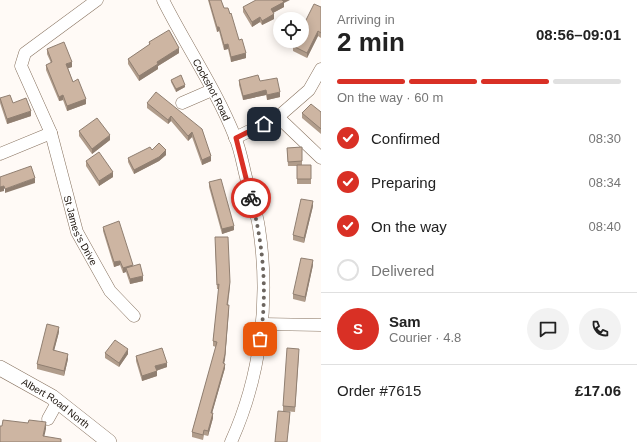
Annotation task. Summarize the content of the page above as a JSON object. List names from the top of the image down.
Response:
{
  "streets": {
    "street": ["Cockshot Road", "St James's Drive", "Albert Road North"]
  },
  "page": {
    "heading": ["2 min", "Arriving in", "08:56–09:01"],
    "panel": [
      "Sam",
      "Courier · 4.8",
      "Order #7615",
      "£17.06"
    ],
    "bar": "On the way · 60 m",
    "list": [
      ["Confirmed", "08:30"],
      ["Preparing", "08:34"],
      ["On the way", "08:40"],
      "Delivered"
    ],
    "round": "S"
  }
}
